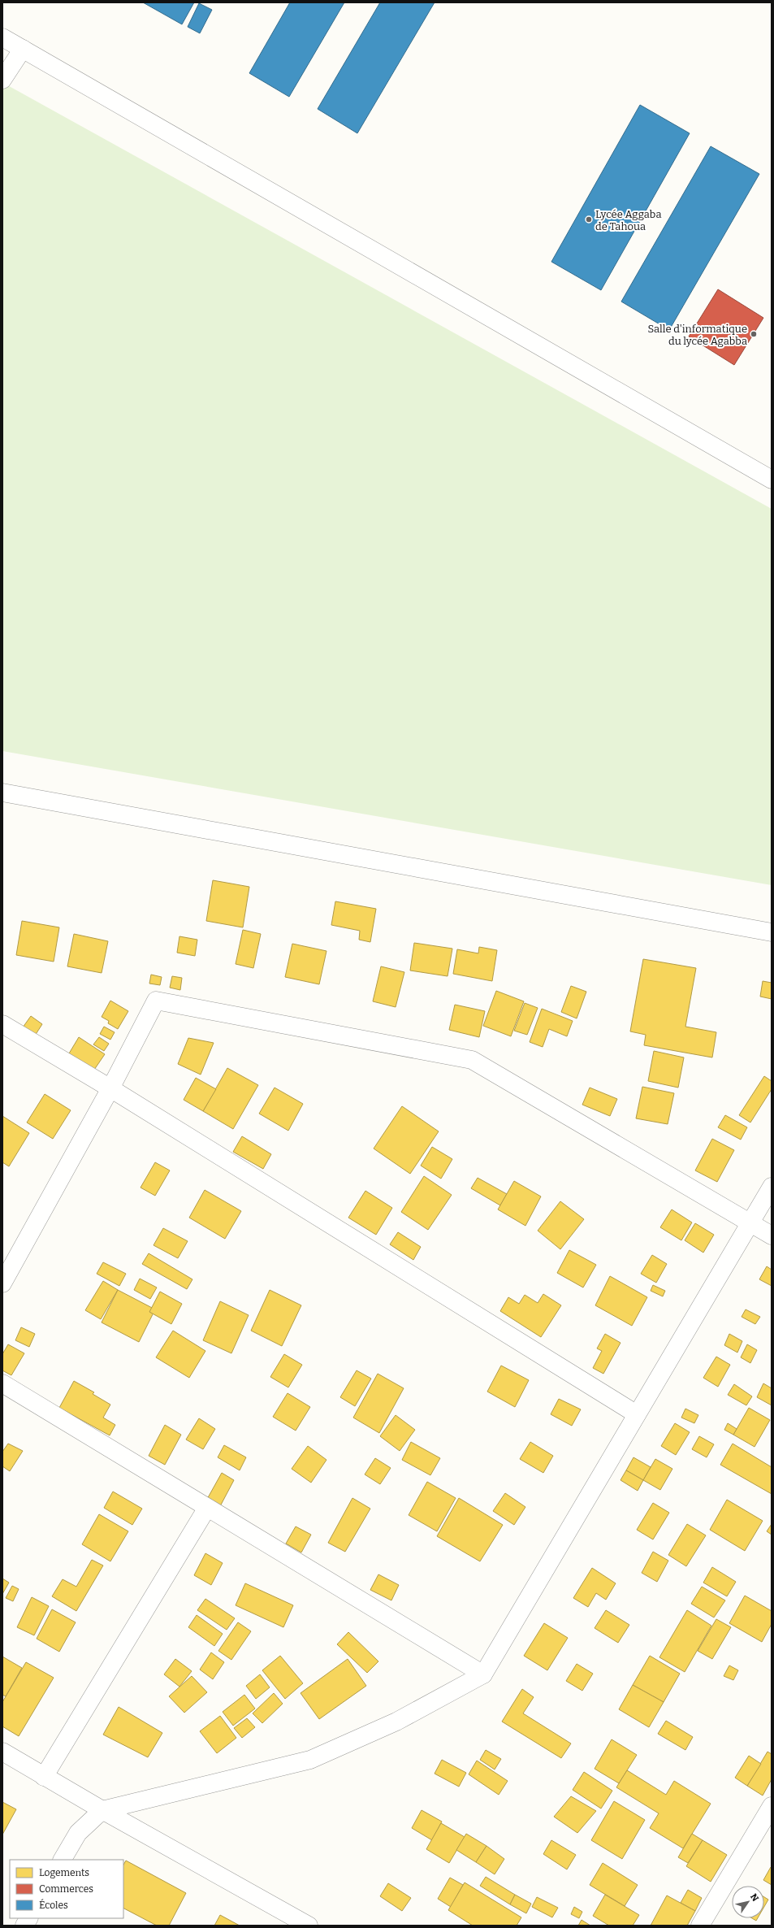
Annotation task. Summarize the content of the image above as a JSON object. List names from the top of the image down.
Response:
{
  "places": ["Lycée Aggaba de Tahoua", "Salle d'informatique du lycée Agabba"],
  "legend": ["Logements", "Commerces", "Écoles"],
  "north": "top right"
}
